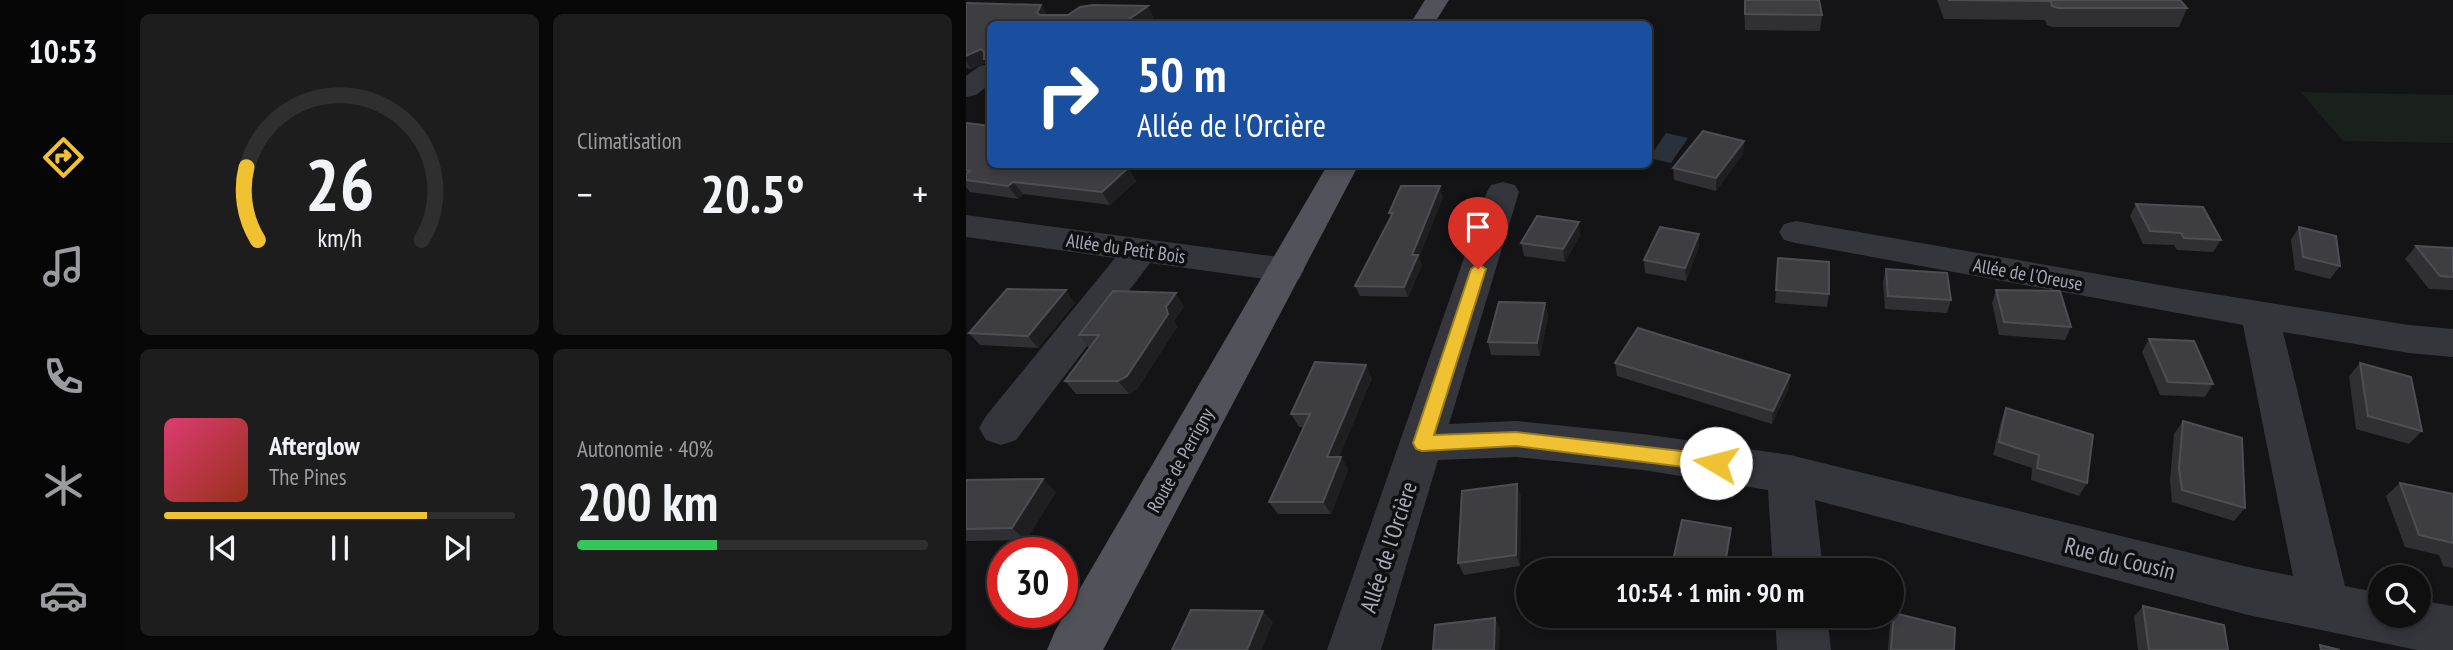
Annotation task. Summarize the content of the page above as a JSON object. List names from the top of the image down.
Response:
{
  "streets": {
    "main road": ["Route de Perrigny"],
    "street": [
      "Allée du Petit Bois",
      "Allée de l'Oreuse",
      "Allée de l'Orcière",
      "Rue du Cousin"
    ]
  },
  "crossings": [
    ["Allée du Petit Bois", "Route de Perrigny"]
  ],
  "page": {
    "tabs": "10:53",
    "tile": [
      "Climatisation",
      ["Autonomie · 40%", "200 km"]
    ],
    "turn": ["50 m", "Allée de l'Orcière"],
    "heat": ["−", "20.5°", "+"],
    "song": ["Afterglow", "The Pines"],
    "limit": "30",
    "trip": "10:54 · 1 min · 90 m",
    "gauge": ["26", "km/h"]
  }
}
